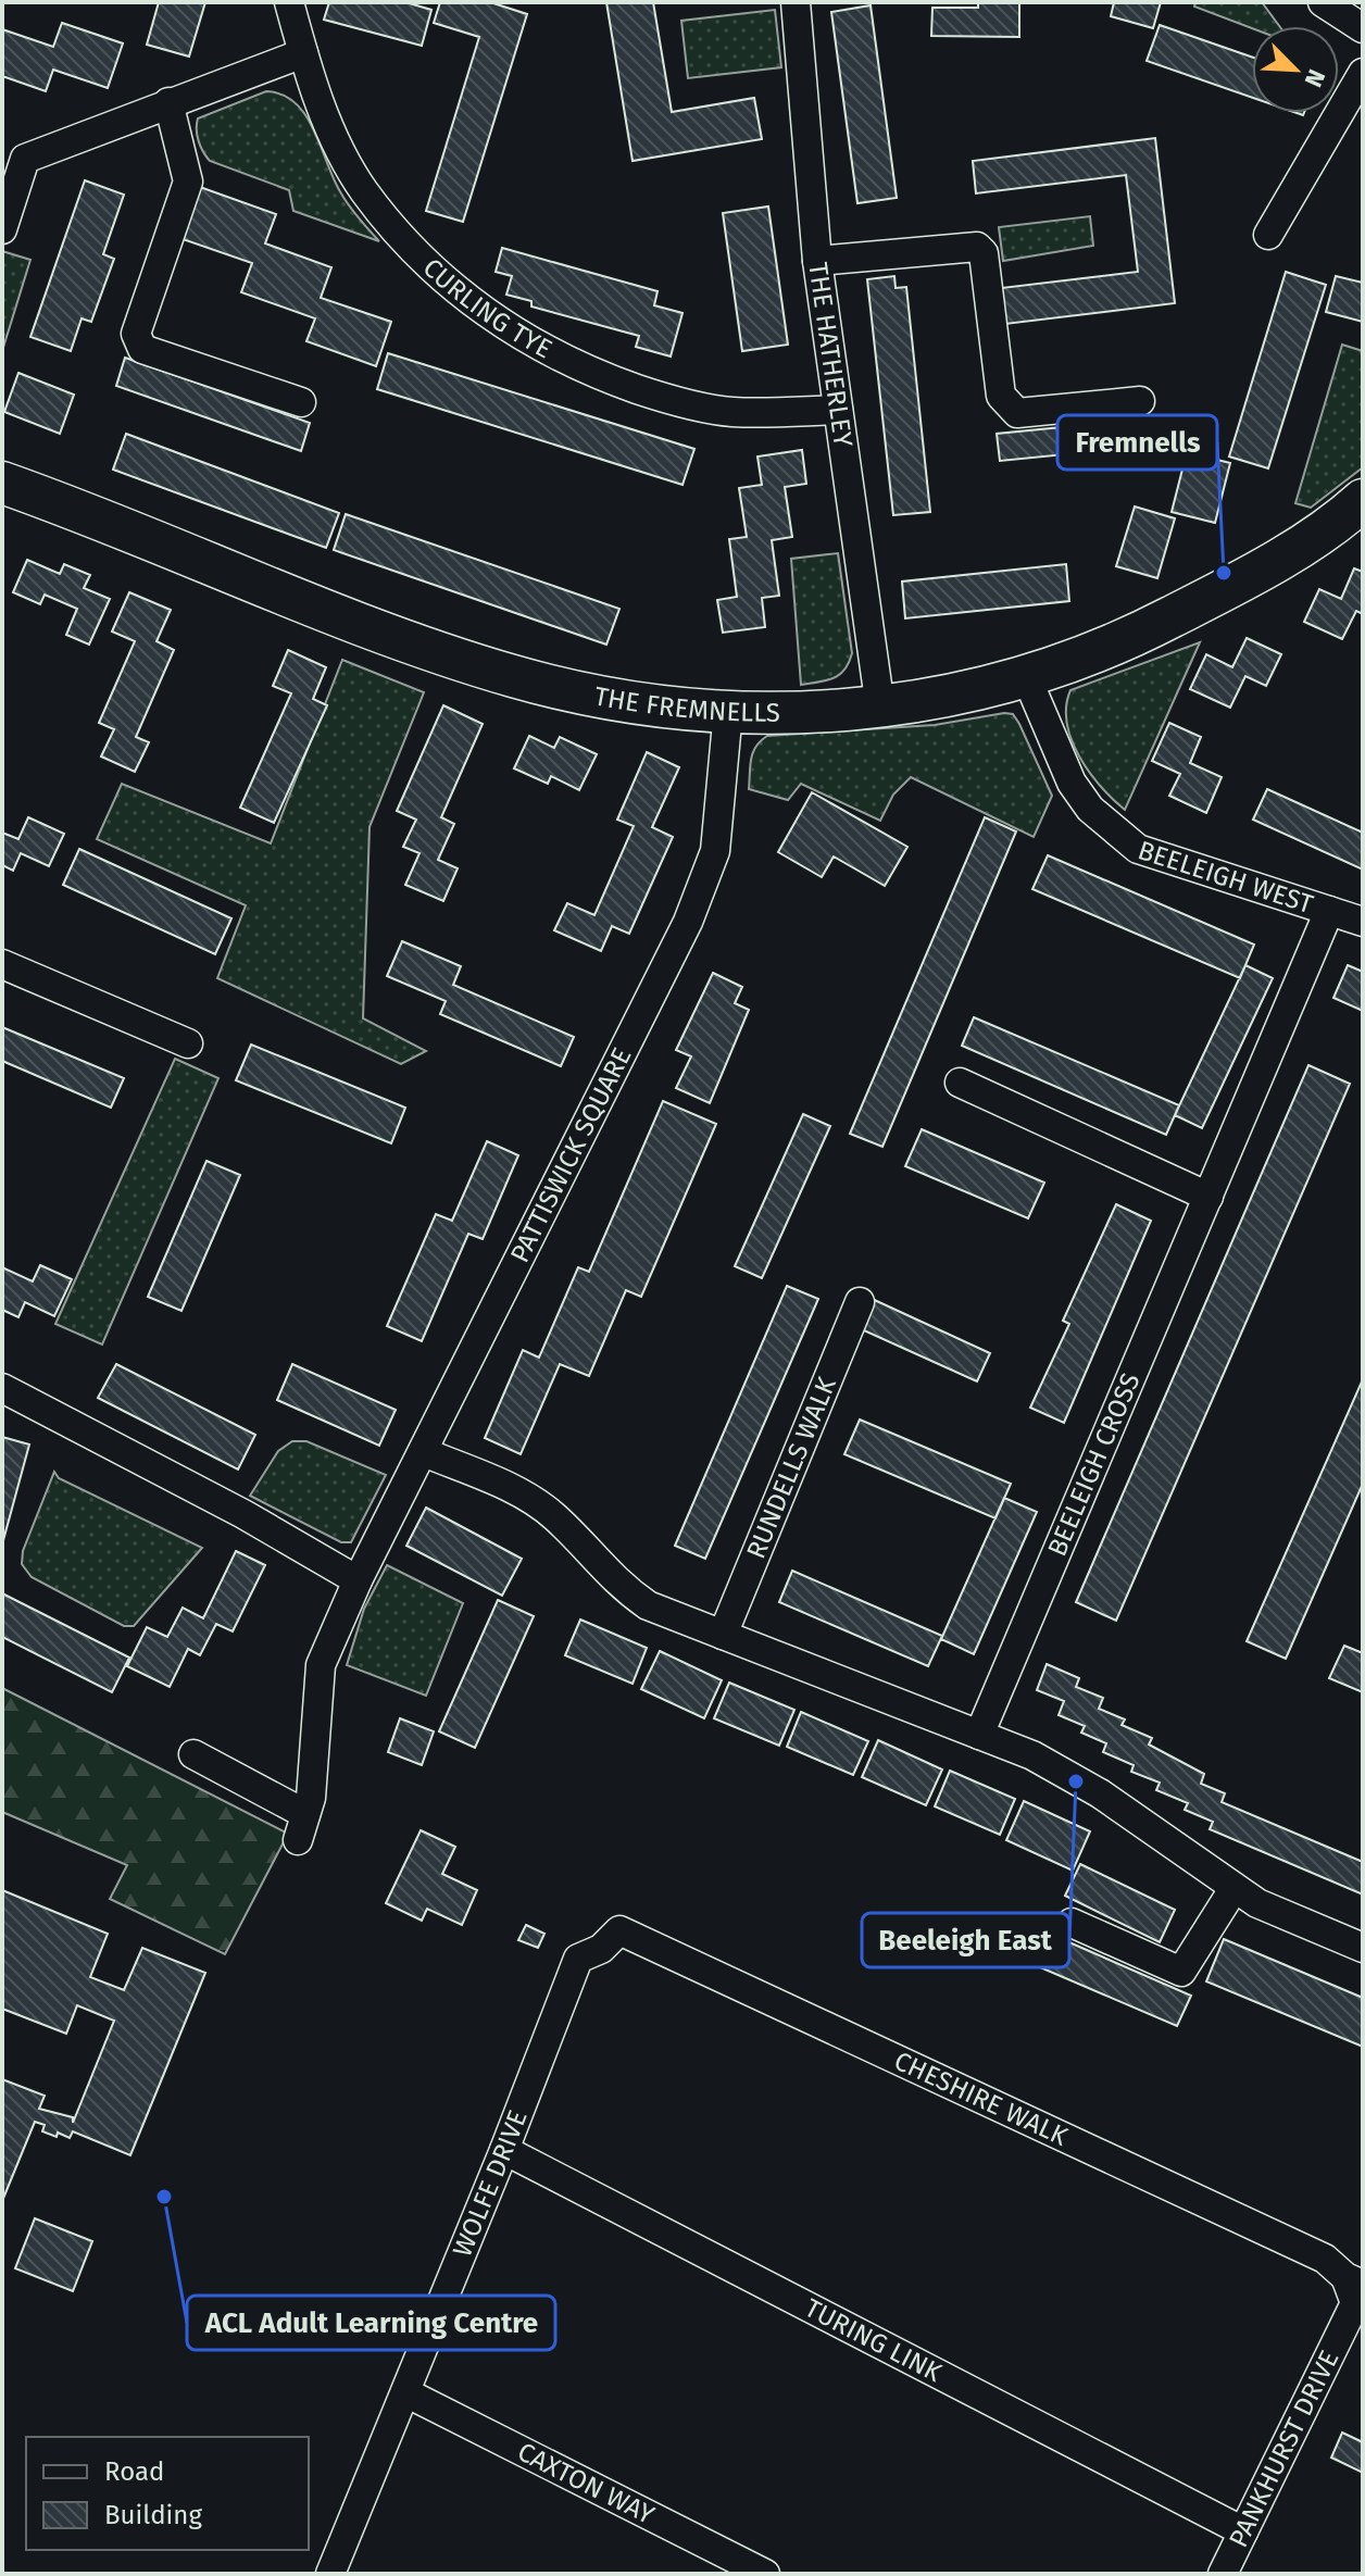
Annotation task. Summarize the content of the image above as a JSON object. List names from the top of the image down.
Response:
{
  "streets": {
    "street": [
      "CURLING TYE",
      "THE HATHERLEY",
      "THE FREMNELLS",
      "BEELEIGH WEST",
      "PATTISWICK SQUARE",
      "BEELEIGH CROSS",
      "RUNDELLS WALK",
      "CHESHIRE WALK",
      "WOLFE DRIVE",
      "TURING LINK",
      "PANKHURST DRIVE",
      "CAXTON WAY"
    ]
  },
  "crossings": [
    ["CURLING TYE", "THE HATHERLEY"],
    ["THE HATHERLEY", "THE FREMNELLS"],
    ["THE FREMNELLS", "BEELEIGH WEST"],
    ["THE FREMNELLS", "PATTISWICK SQUARE"],
    ["BEELEIGH WEST", "BEELEIGH CROSS"],
    ["CHESHIRE WALK", "WOLFE DRIVE"],
    ["CHESHIRE WALK", "PANKHURST DRIVE"],
    ["WOLFE DRIVE", "TURING LINK"],
    ["WOLFE DRIVE", "CAXTON WAY"],
    ["TURING LINK", "PANKHURST DRIVE"]
  ],
  "places": ["Fremnells", "Beeleigh East", "ACL Adult Learning Centre"],
  "legend": ["Road", "Building"],
  "north": "bottom right"
}
